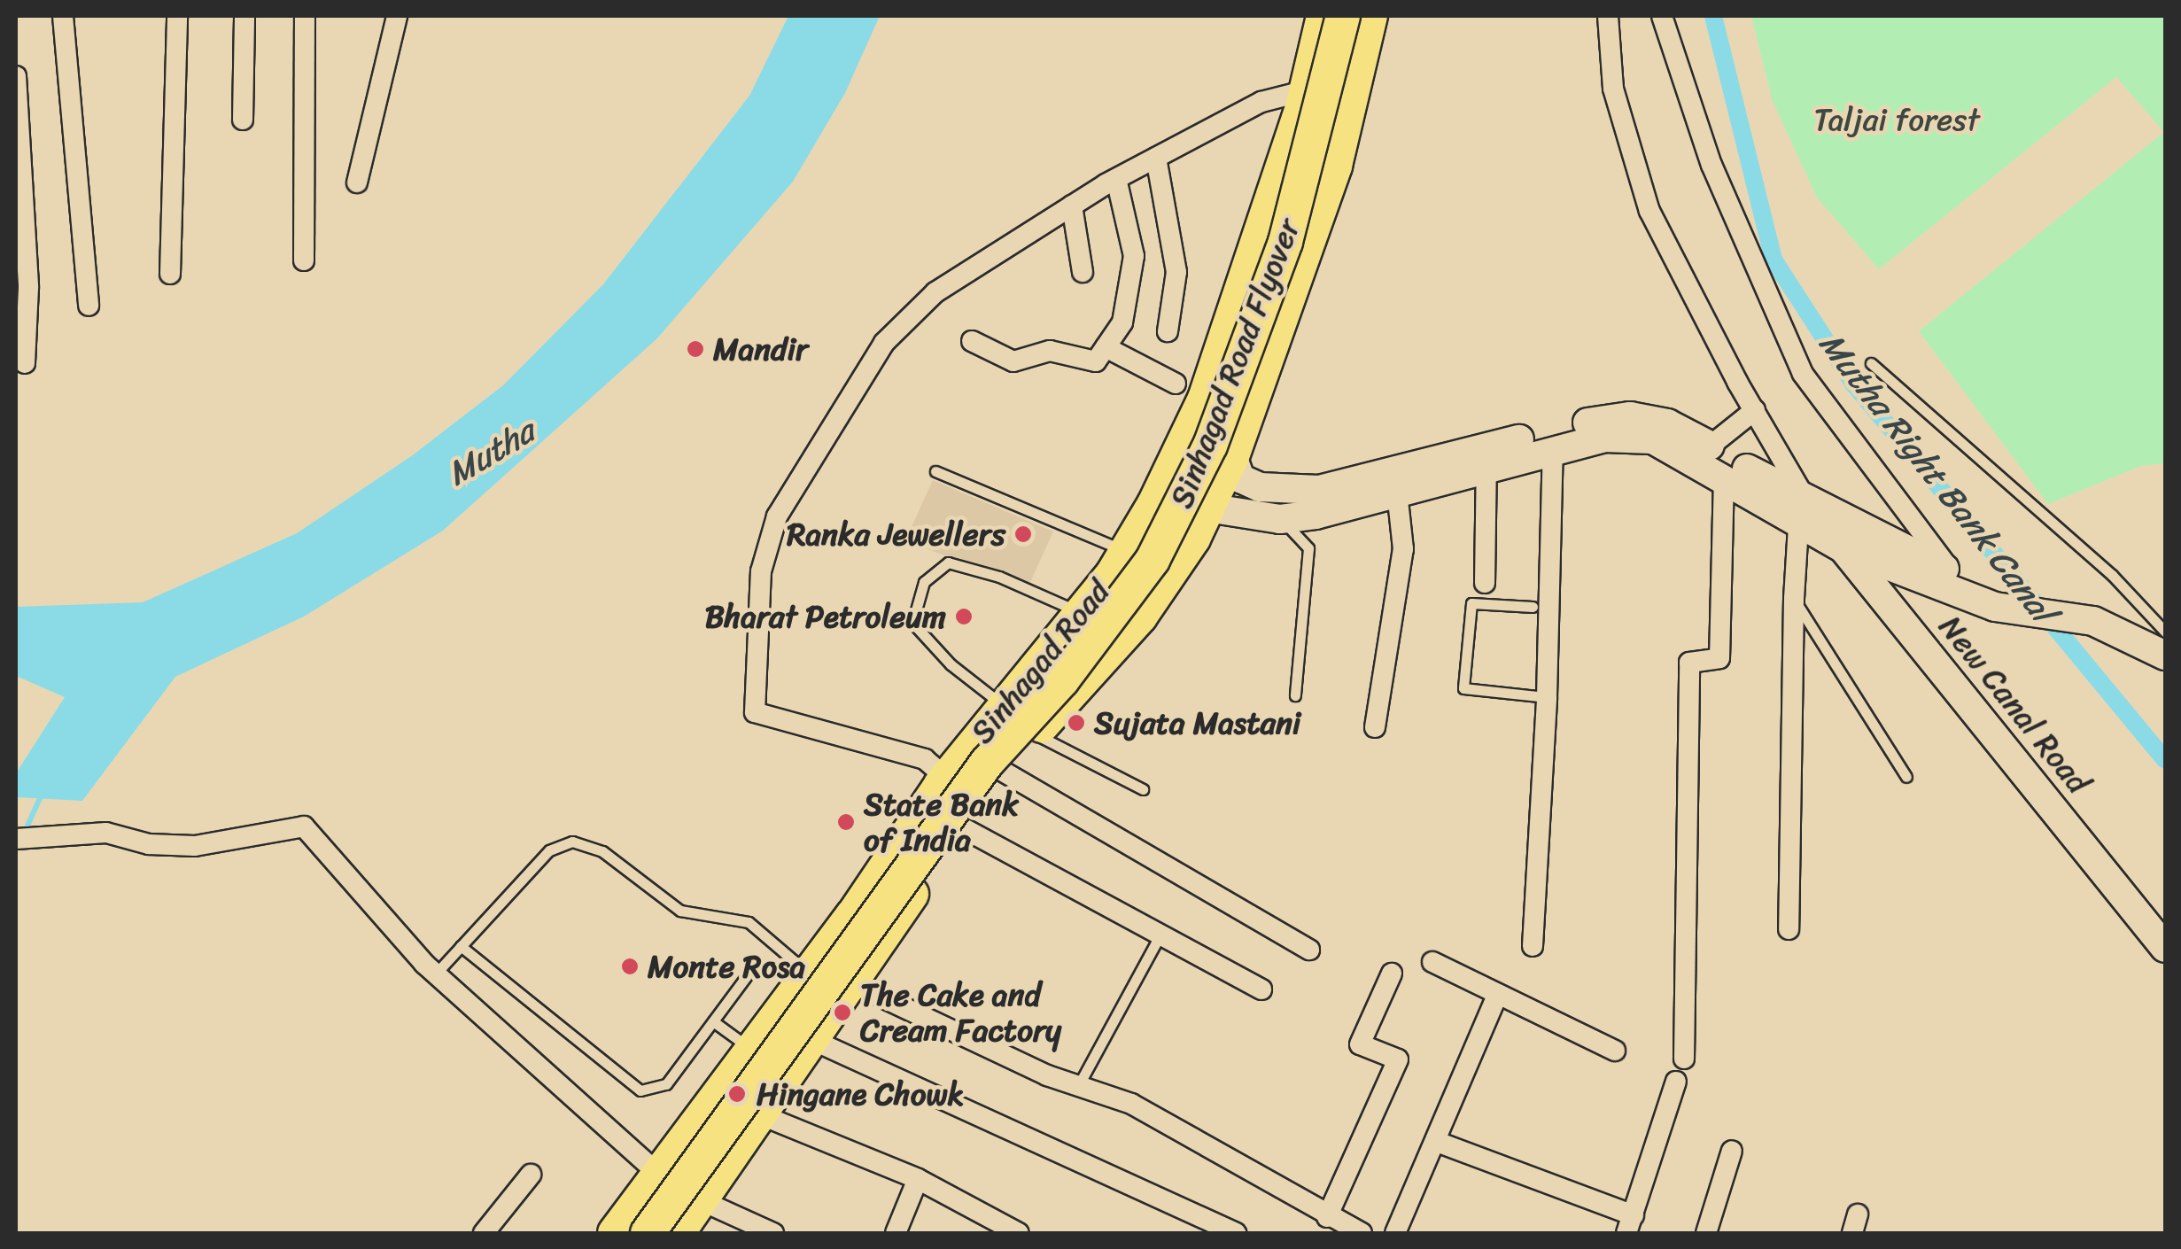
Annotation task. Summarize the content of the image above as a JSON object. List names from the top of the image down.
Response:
{
  "streets": {
    "main road": ["Sinhagad Road Flyover", "Sinhagad Road"],
    "street": ["New Canal Road"]
  },
  "water": ["Mutha", "Mutha Right Bank Canal"],
  "parks": ["Taljai forest"],
  "places": [
    "Mandir",
    "Ranka Jewellers",
    "Bharat Petroleum",
    "Sujata Mastani",
    "State Bank of India",
    "Monte Rosa",
    "The Cake and Cream Factory",
    "Hingane Chowk"
  ]
}
